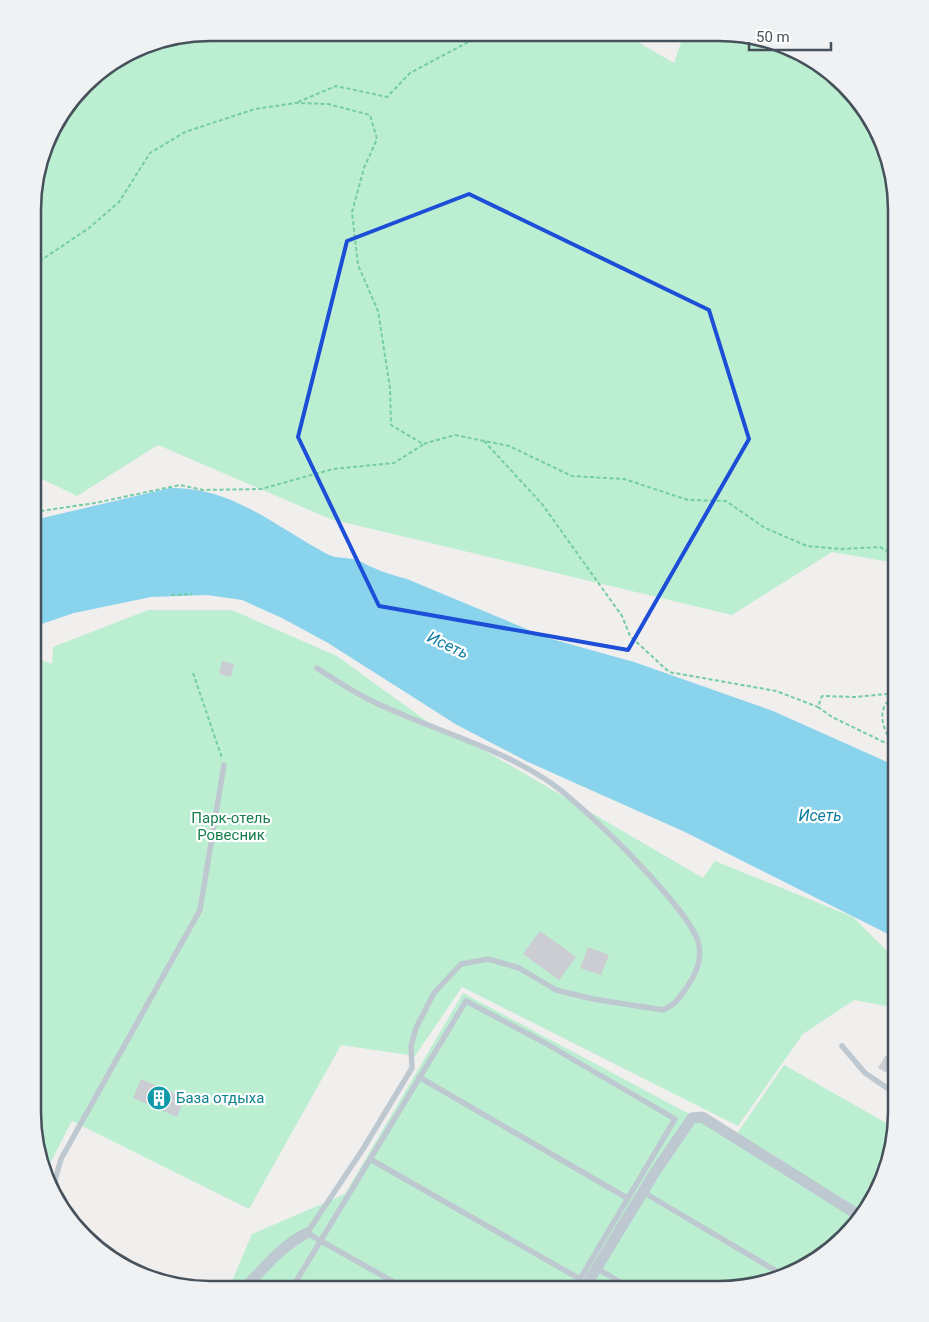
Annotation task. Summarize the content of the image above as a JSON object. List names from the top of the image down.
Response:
{
  "water": ["Исеть"],
  "parks": ["Парк-отель Ровесник"],
  "places": {
    "building": ["База отдыха"]
  },
  "scale_bar": "50 m"
}
